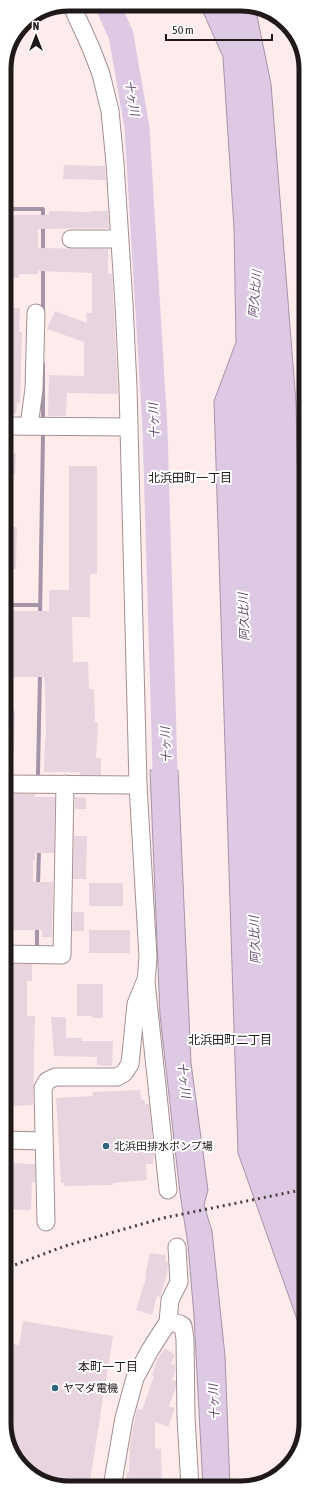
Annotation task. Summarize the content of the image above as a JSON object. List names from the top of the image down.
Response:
{
  "districts": ["北浜田町一丁目", "北浜田町二丁目", "本町一丁目"],
  "water": ["十ヶ川", "阿久比川"],
  "places": ["北浜田排水ポンプ場", "ヤマダ電機"],
  "scale_bar": "50 m",
  "north": "top"
}
